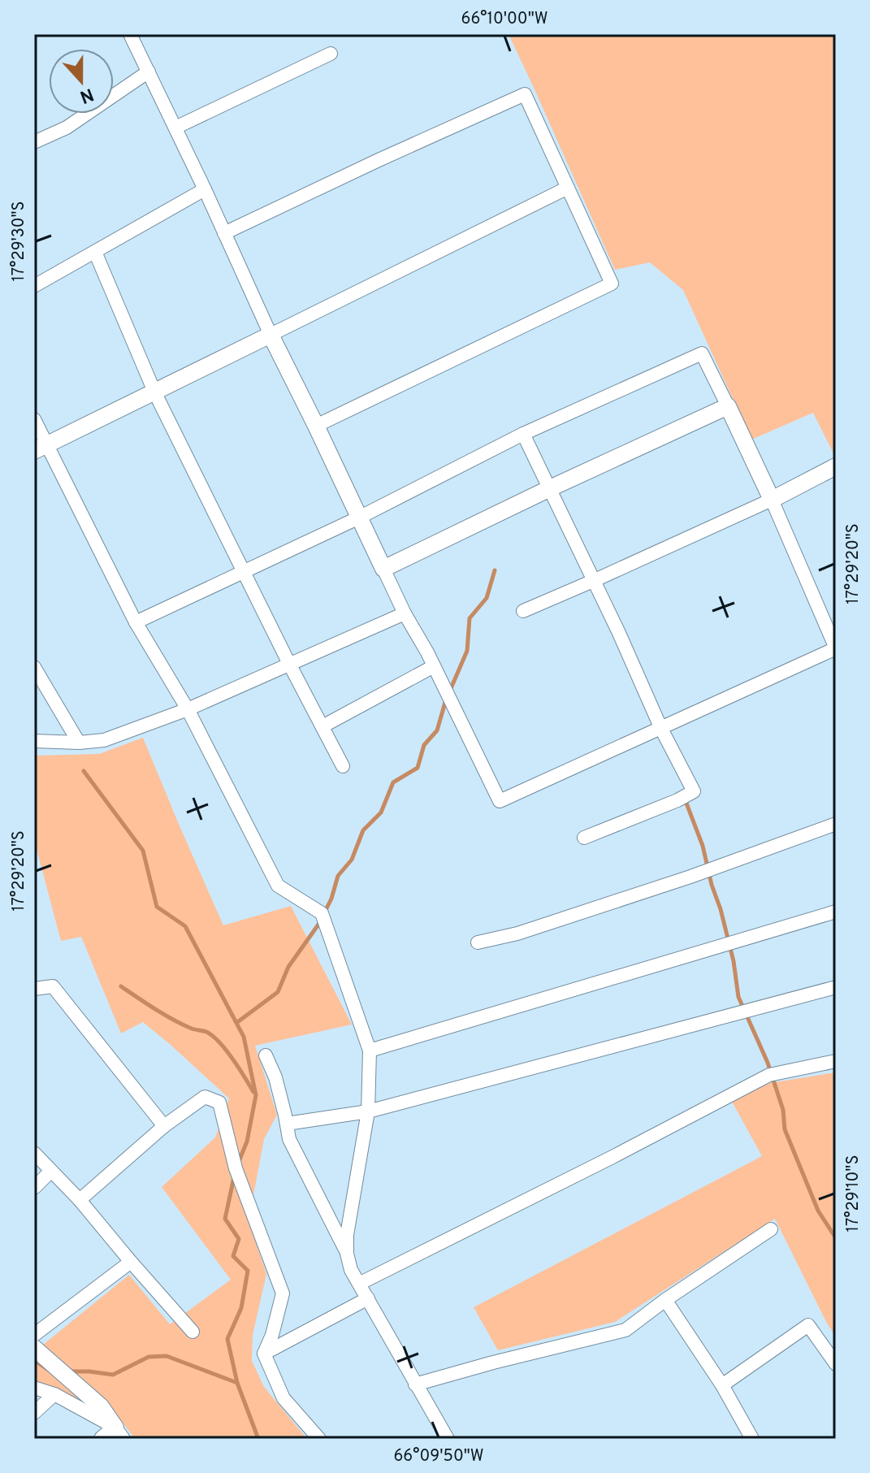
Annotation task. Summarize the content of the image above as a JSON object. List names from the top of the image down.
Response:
{
  "north": "bottom",
  "coordinates": [
    "66°10'00\"W",
    "17°29'30\"S",
    "17°29'20\"S",
    "17°29'10\"S",
    "66°09'50\"W"
  ]
}
